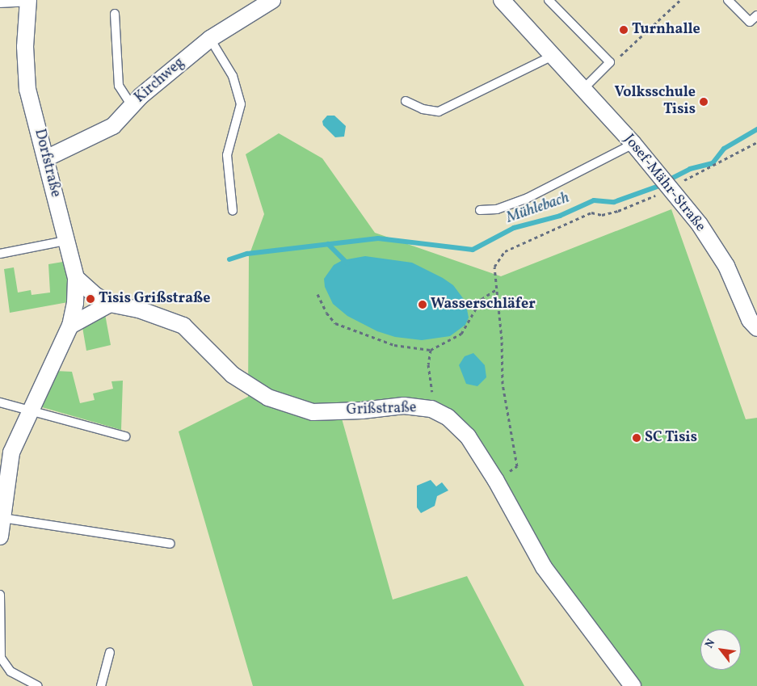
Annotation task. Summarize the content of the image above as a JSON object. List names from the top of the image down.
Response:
{
  "streets": {
    "street": [
      "Kirchweg",
      "Dorfstraße",
      "Josef-Mähr-Straße",
      "Grißstraße"
    ]
  },
  "crossings": [
    ["Kirchweg", "Dorfstraße"],
    ["Dorfstraße", "Grißstraße"]
  ],
  "water": ["Mühlebach"],
  "places": [
    "Turnhalle",
    "Volksschule Tisis",
    "Tisis Grißstraße",
    "Wasserschläfer",
    "SC Tisis"
  ],
  "north": "top left"
}
